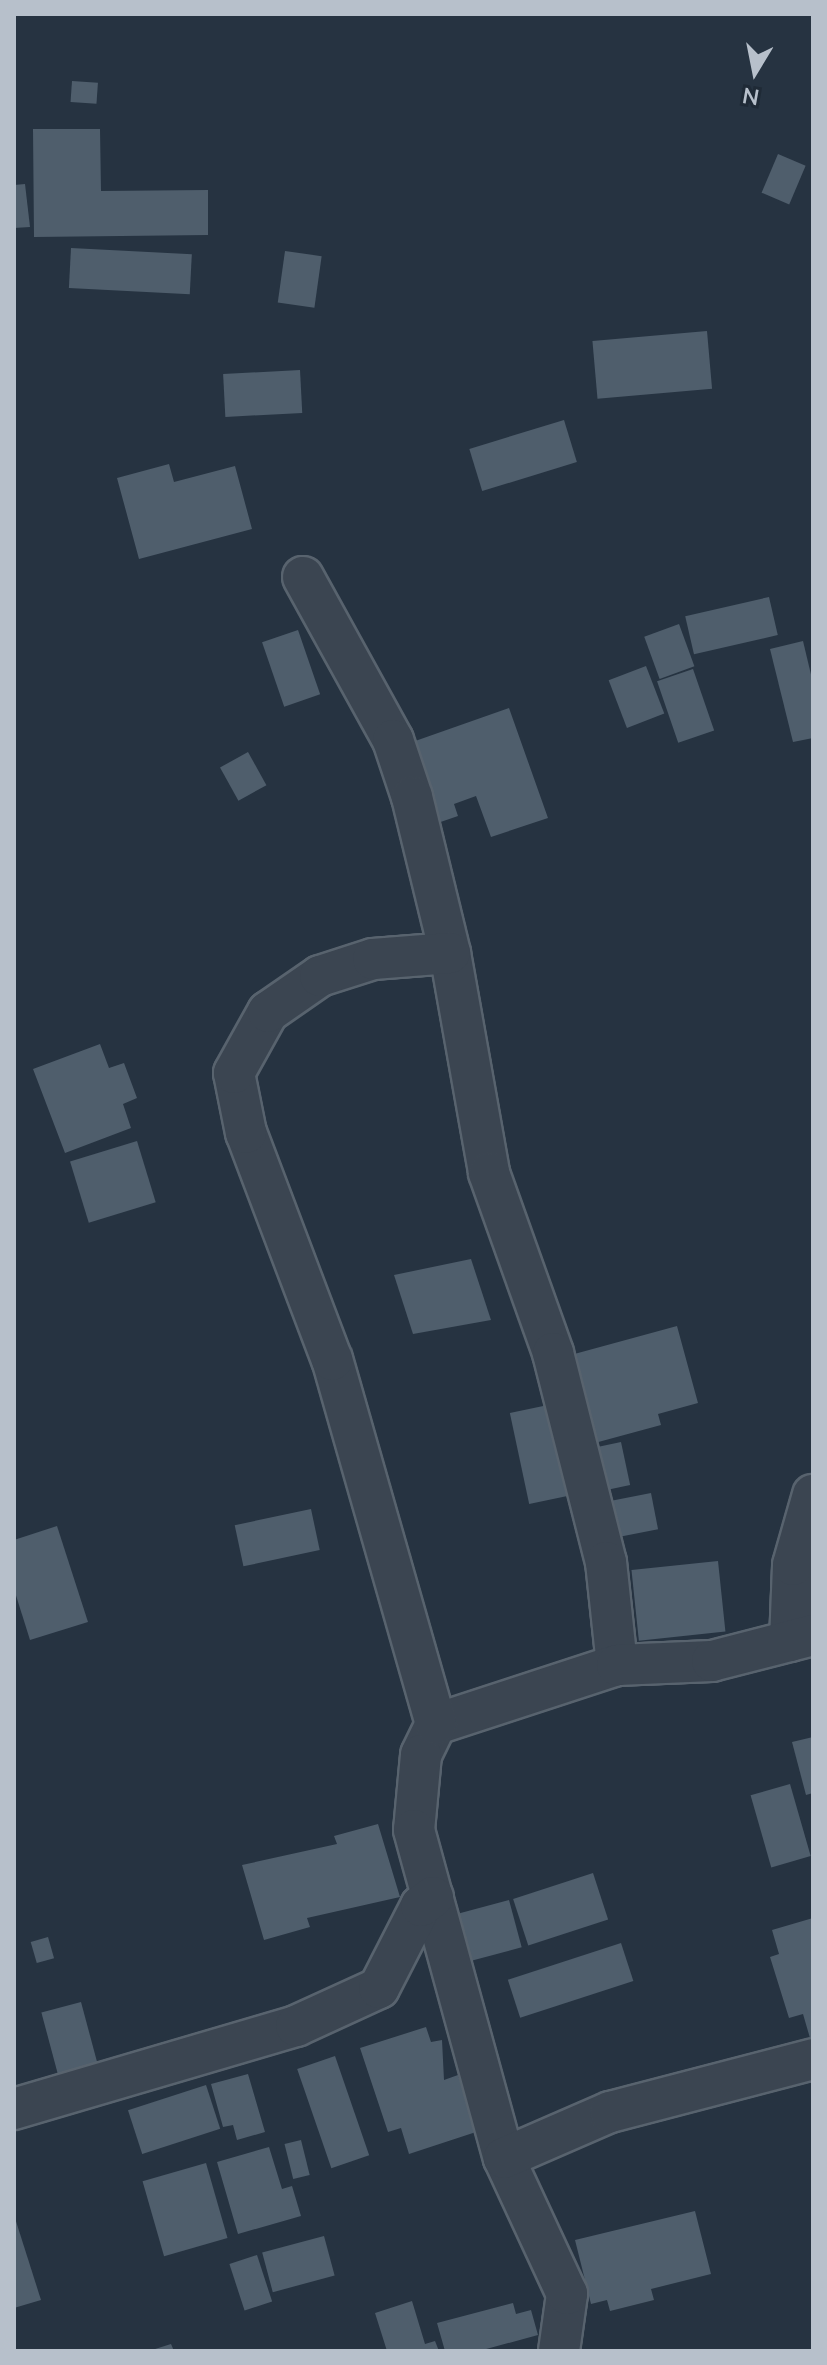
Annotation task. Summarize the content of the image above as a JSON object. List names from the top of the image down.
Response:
{
  "north": "bottom"
}
